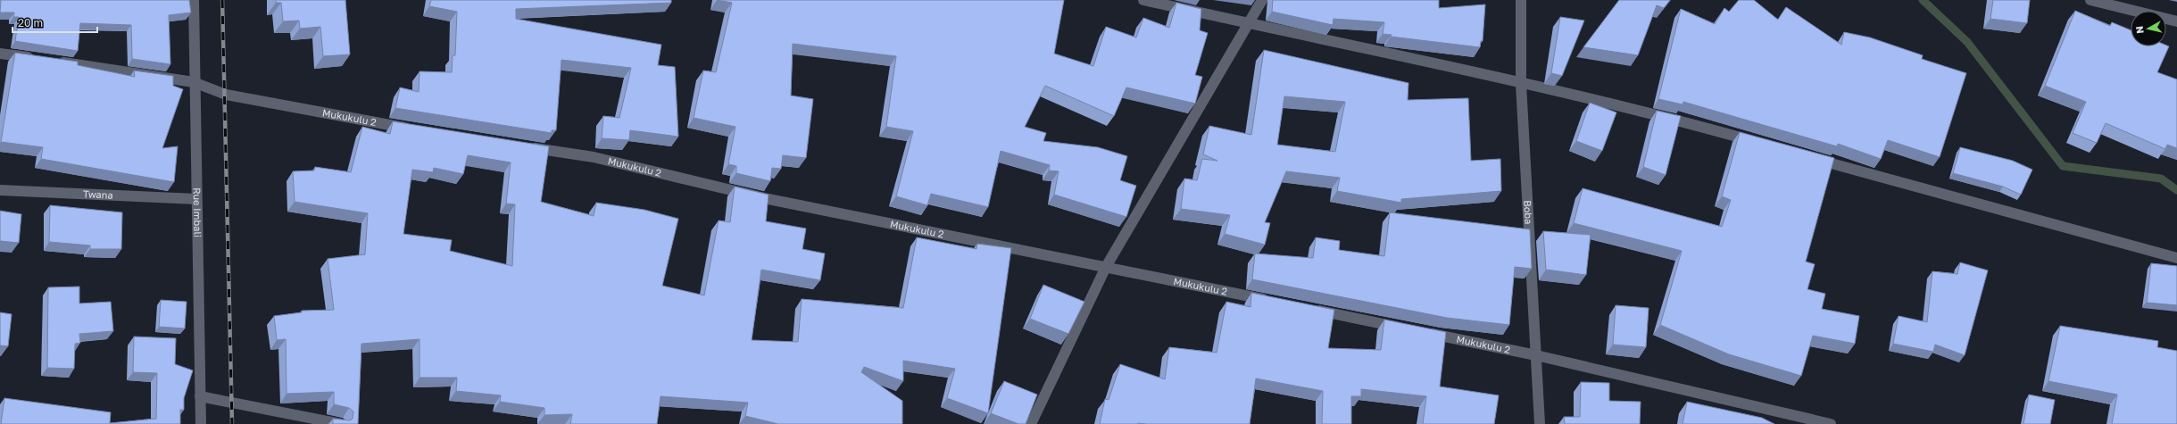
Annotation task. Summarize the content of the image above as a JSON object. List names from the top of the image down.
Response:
{
  "streets": {
    "street": [
      "Mukukulu 2",
      "Twana",
      "Rue Imbali",
      "Boba"
    ]
  },
  "crossings": [
    ["Mukukulu 2", "Rue Imbali"],
    ["Mukukulu 2", "Boba"],
    ["Twana", "Rue Imbali"]
  ],
  "scale_bar": "20 m",
  "north": "left"
}
